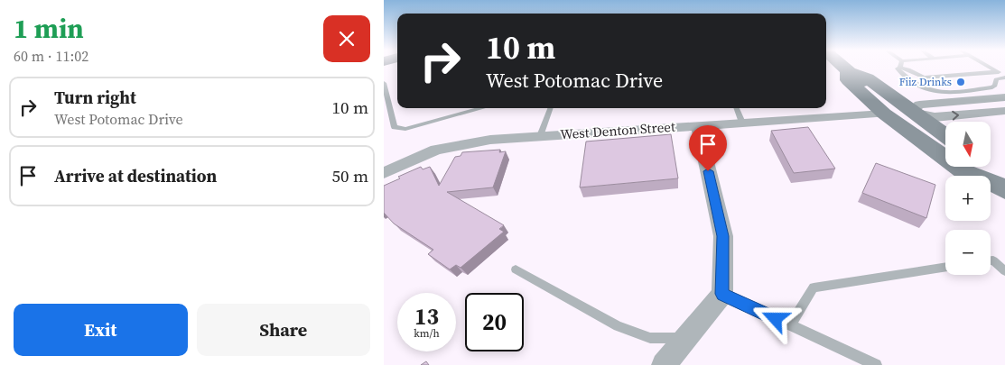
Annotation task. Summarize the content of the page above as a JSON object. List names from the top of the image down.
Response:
{
  "streets": {
    "street": ["West Denton Street"]
  },
  "places": ["Fiiz Drinks"],
  "north": "bottom",
  "page": {
    "heading": ["1 min", "60 m · 11:02"],
    "turn": ["10 m", "West Potomac Drive"],
    "list": [
      {
        "name": "Turn right",
        "note": "West Potomac Drive",
        "value": "10 m"
      },
      {
        "name": "Arrive at destination",
        "value": "50 m"
      }
    ],
    "map_buttons": ["+", "−"],
    "speed": "13 km/h",
    "limit": "20",
    "buttons": ["Exit", "Share"]
  }
}
